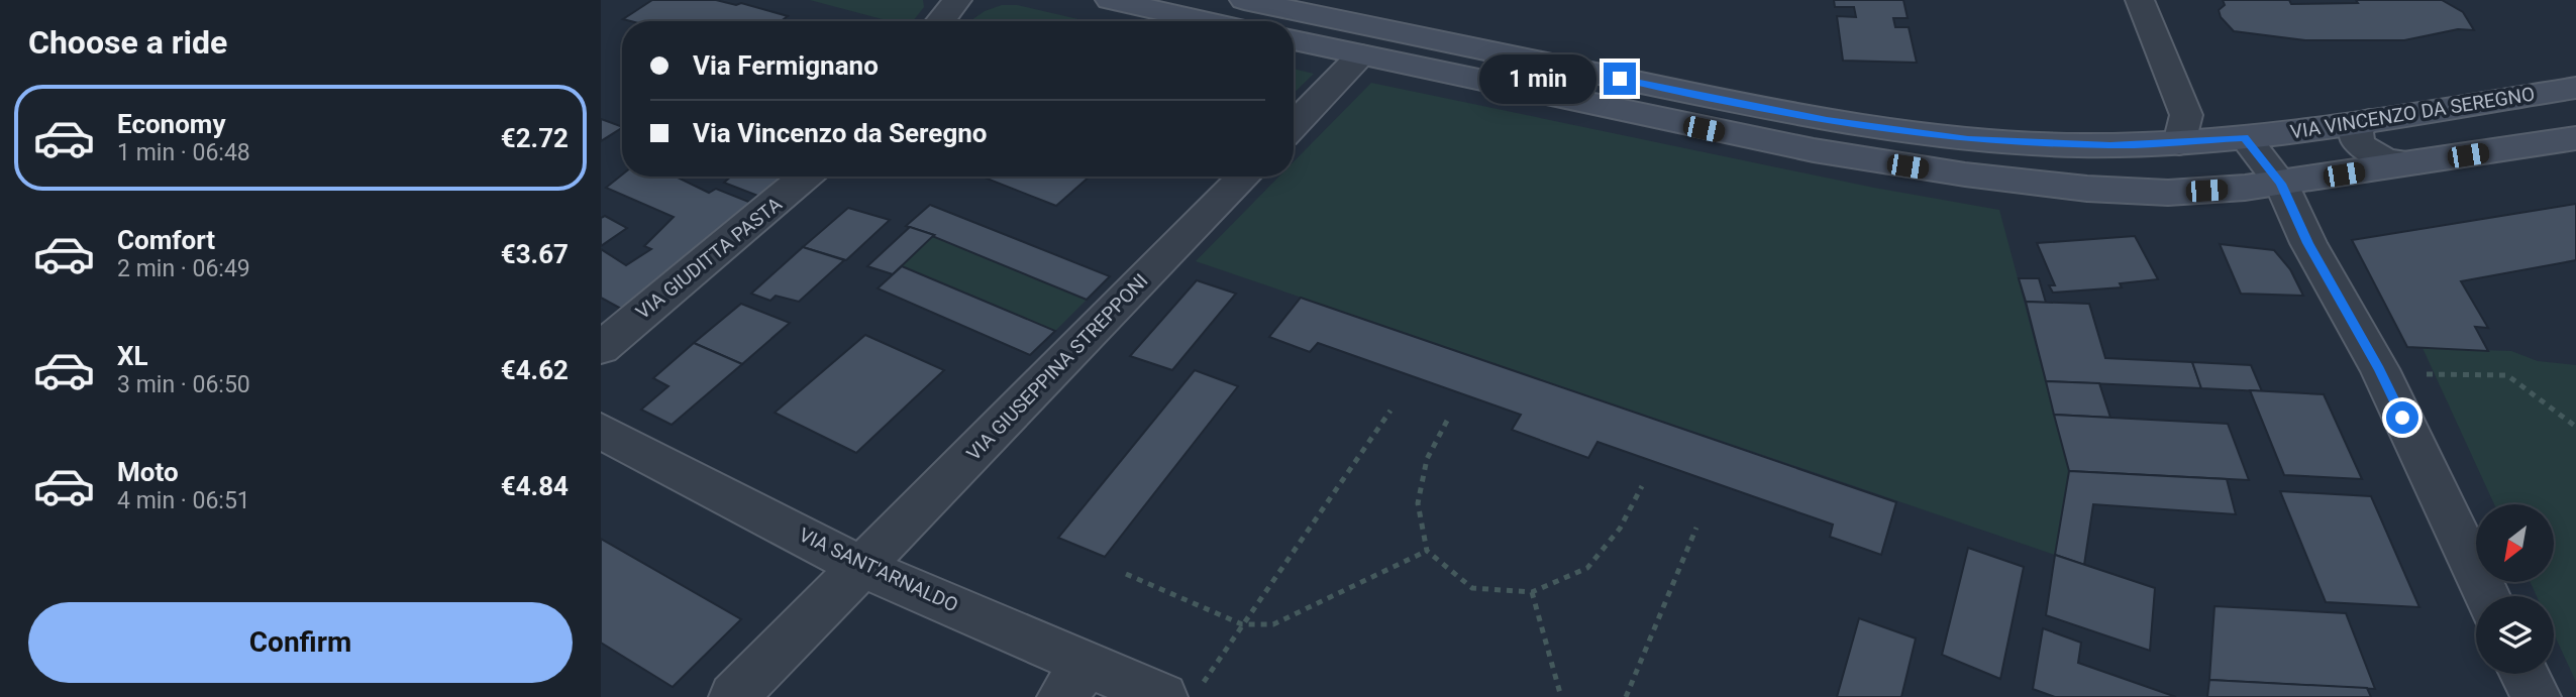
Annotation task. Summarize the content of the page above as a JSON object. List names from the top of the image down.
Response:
{
  "streets": {
    "main road": ["VIA VINCENZO DA SEREGNO"],
    "street": ["VIA GIUDITTA PASTA", "VIA GIUSEPPINA STREPPONI", "VIA SANT'ARNALDO"]
  },
  "crossings": [
    ["VIA GIUSEPPINA STREPPONI", "VIA SANT'ARNALDO"]
  ],
  "north": "bottom left",
  "page": {
    "heading": "Choose a ride",
    "banner": ["Via Fermignano", "Via Vincenzo da Seregno"],
    "bubble": "1 min",
    "list": [
      {
        "name": "Economy",
        "note": "1 min · 06:48",
        "value": "€2.72"
      },
      {
        "name": "Comfort",
        "note": "2 min · 06:49",
        "value": "€3.67"
      },
      {
        "name": "XL",
        "note": "3 min · 06:50",
        "value": "€4.62"
      },
      {
        "name": "Moto",
        "note": "4 min · 06:51",
        "value": "€4.84"
      }
    ],
    "buttons": "Confirm"
  }
}
